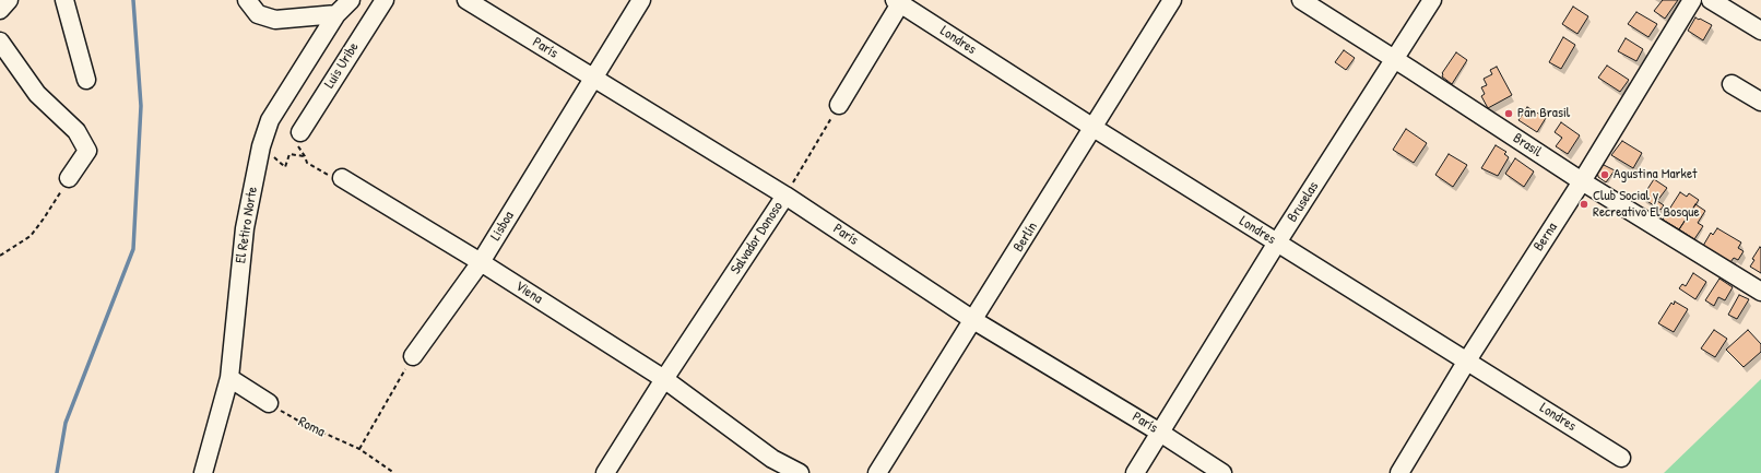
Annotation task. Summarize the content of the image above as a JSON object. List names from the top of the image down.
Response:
{
  "streets": {
    "street": [
      "Londres",
      "París",
      "Luis Uribe",
      "Brasil",
      "Bruselas",
      "El Retiro Norte",
      "Lisboa",
      "Berlín",
      "Berna",
      "Salvador Donoso",
      "Viena"
    ],
    "path": ["Roma"]
  },
  "crossings": [
    ["Londres", "Bruselas"],
    ["Londres", "Berlín"],
    ["Londres", "Berna"],
    ["París", "Bruselas"],
    ["París", "Lisboa"],
    ["París", "Berlín"],
    ["París", "Salvador Donoso"],
    ["Brasil", "Bruselas"],
    ["Brasil", "Berna"],
    ["Lisboa", "Viena"],
    ["Salvador Donoso", "Viena"]
  ],
  "places": ["Pan Brasil", "Agustina Market", "Club Social y Recreativo El Bosque"]
}
